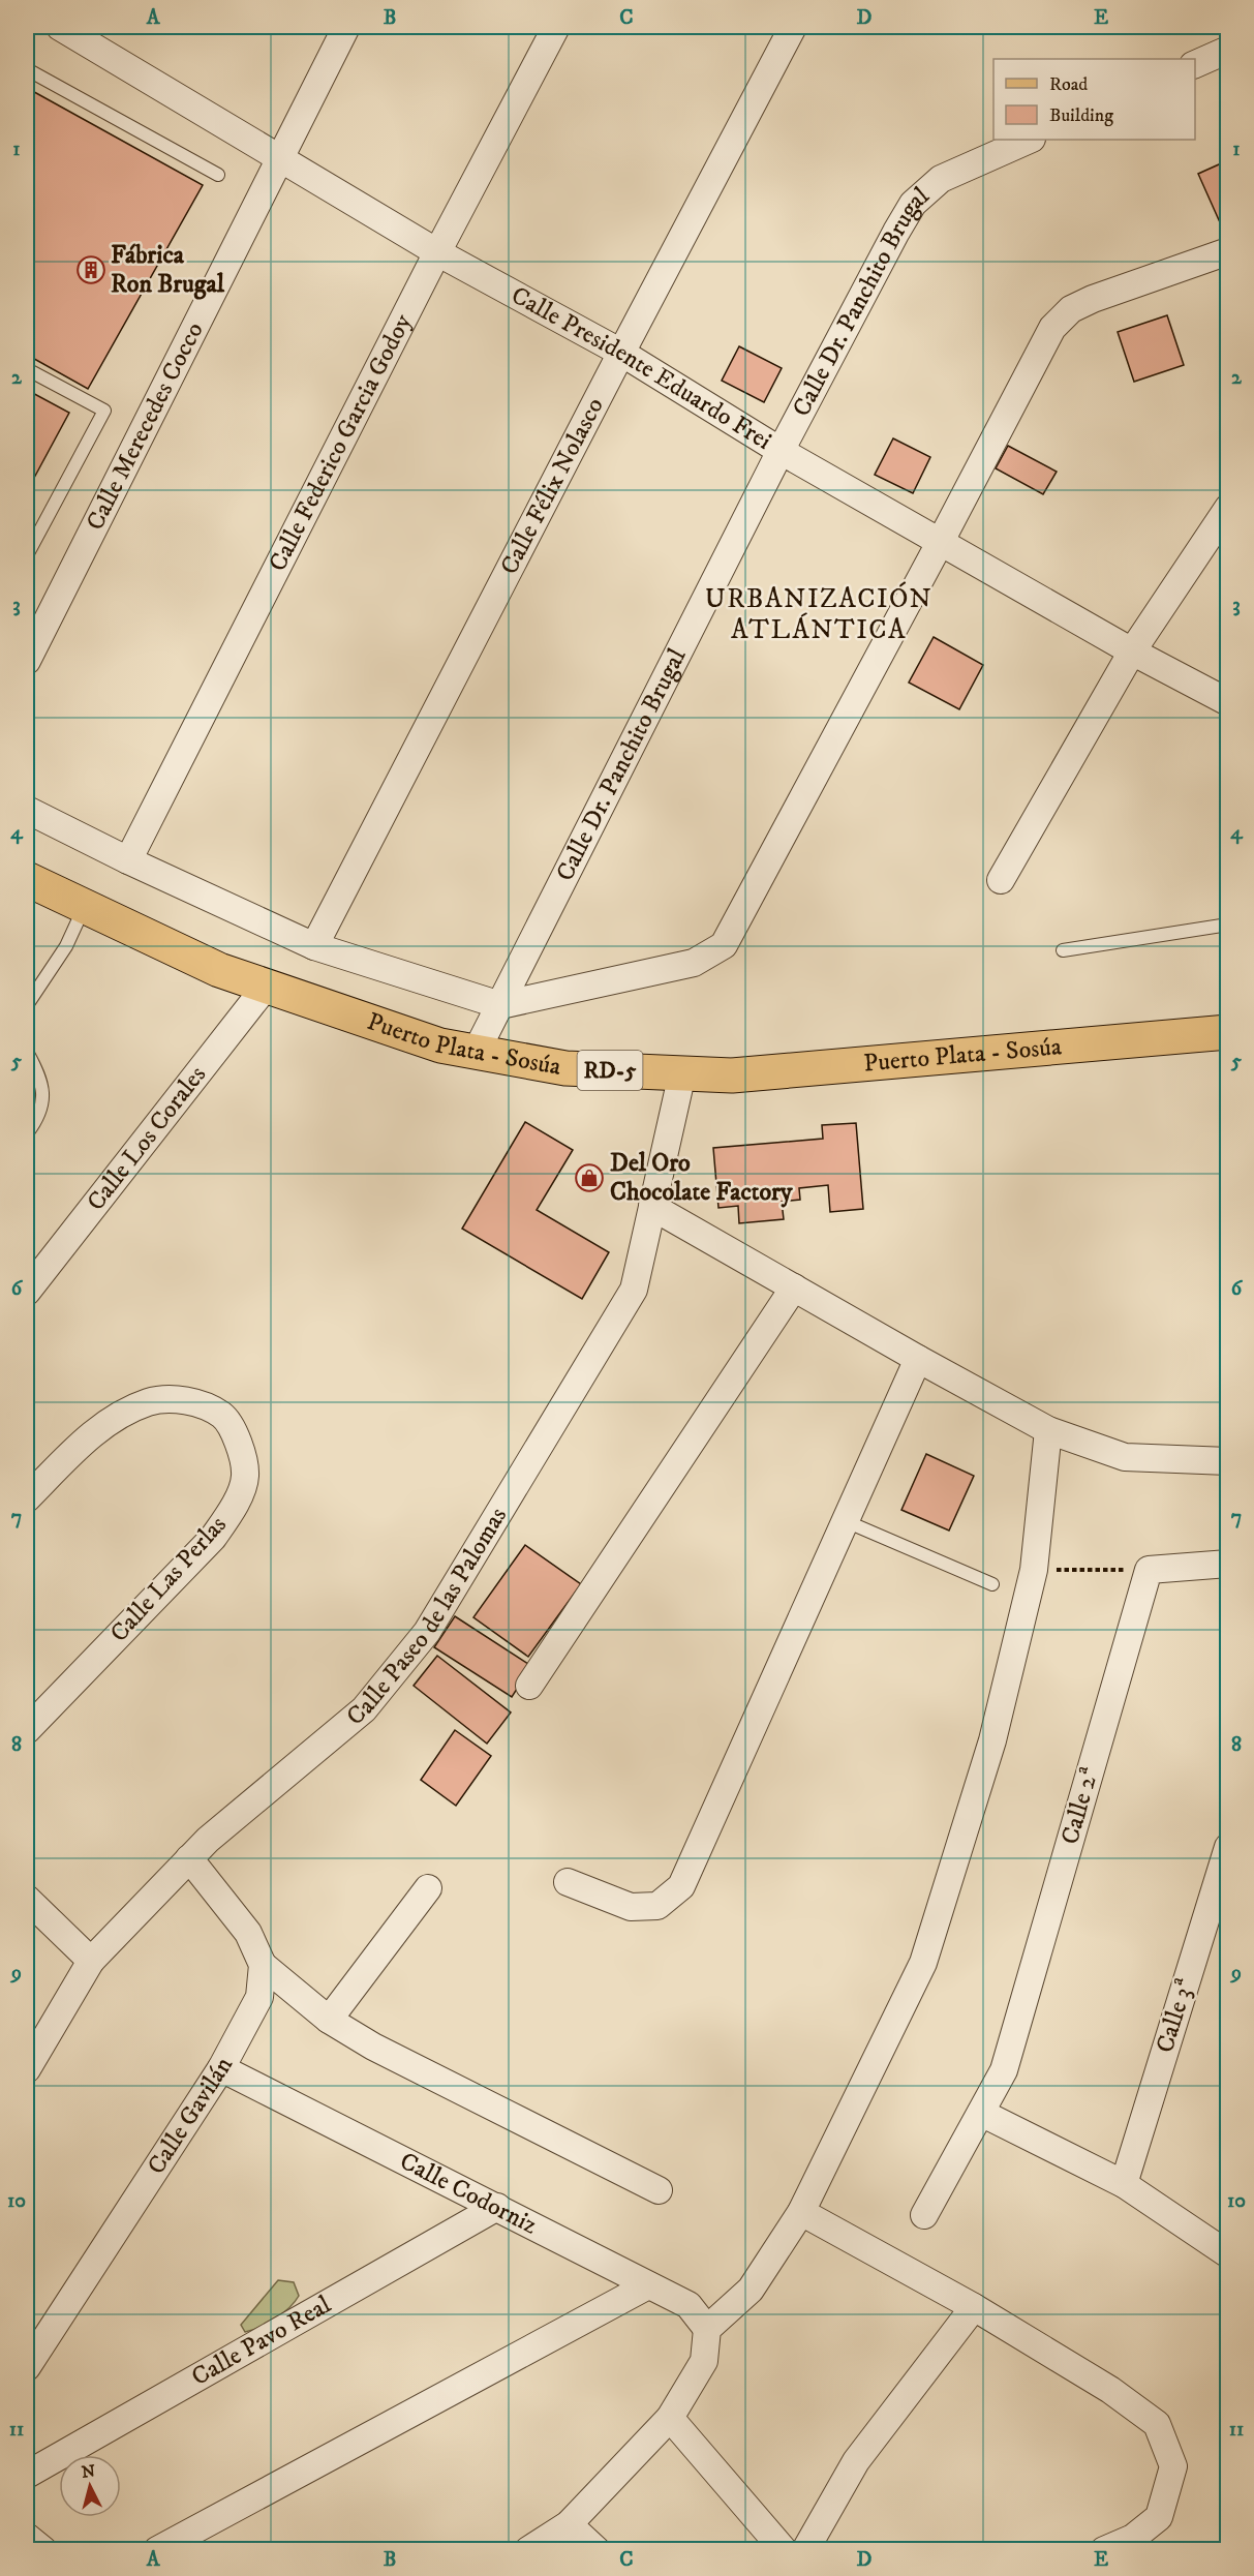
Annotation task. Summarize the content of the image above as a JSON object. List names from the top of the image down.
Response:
{
  "streets": {
    "main road": ["Puerto Plata - Sosúa", "RD-5"],
    "street": [
      "Calle Dr. Panchito Brugal",
      "Calle Presidente Eduardo Frei",
      "Calle Merecedes Cocco",
      "Calle Federico Garcia Godoy",
      "Calle Félix Nolasco",
      "Calle Los Corales",
      "Calle Las Perlas",
      "Calle Paseo de las Palomas",
      "Calle 2ª",
      "Calle 3ª",
      "Calle Gavilán",
      "Calle Codorniz",
      "Calle Pavo Real"
    ]
  },
  "crossings": [
    ["Calle Dr. Panchito Brugal", "Calle Presidente Eduardo Frei"],
    ["Calle Dr. Panchito Brugal", "Puerto Plata - Sosúa"],
    ["Calle Presidente Eduardo Frei", "Calle Merecedes Cocco"],
    ["Calle Presidente Eduardo Frei", "Calle Federico Garcia Godoy"],
    ["Calle Presidente Eduardo Frei", "Calle Félix Nolasco"],
    ["Puerto Plata - Sosúa", "Calle Los Corales"],
    ["Puerto Plata - Sosúa", "Calle Paseo de las Palomas"],
    ["Calle Paseo de las Palomas", "Calle Gavilán"],
    ["Calle Gavilán", "Calle Codorniz"],
    ["Calle Codorniz", "Calle Pavo Real"]
  ],
  "districts": ["URBANIZACIÓN ATLÁNTICA"],
  "places": {
    "building": ["Fábrica Ron Brugal"],
    "shop": ["Del Oro Chocolate Factory"]
  },
  "legend": ["Road", "Building"],
  "north": "top",
  "grid": {
    "columns": [
      "A",
      "B",
      "C",
      "D",
      "E"
    ],
    "rows": [
      "1",
      "2",
      "3",
      "4",
      "5",
      "6",
      "7",
      "8",
      "9",
      "10",
      "11"
    ]
  }
}
